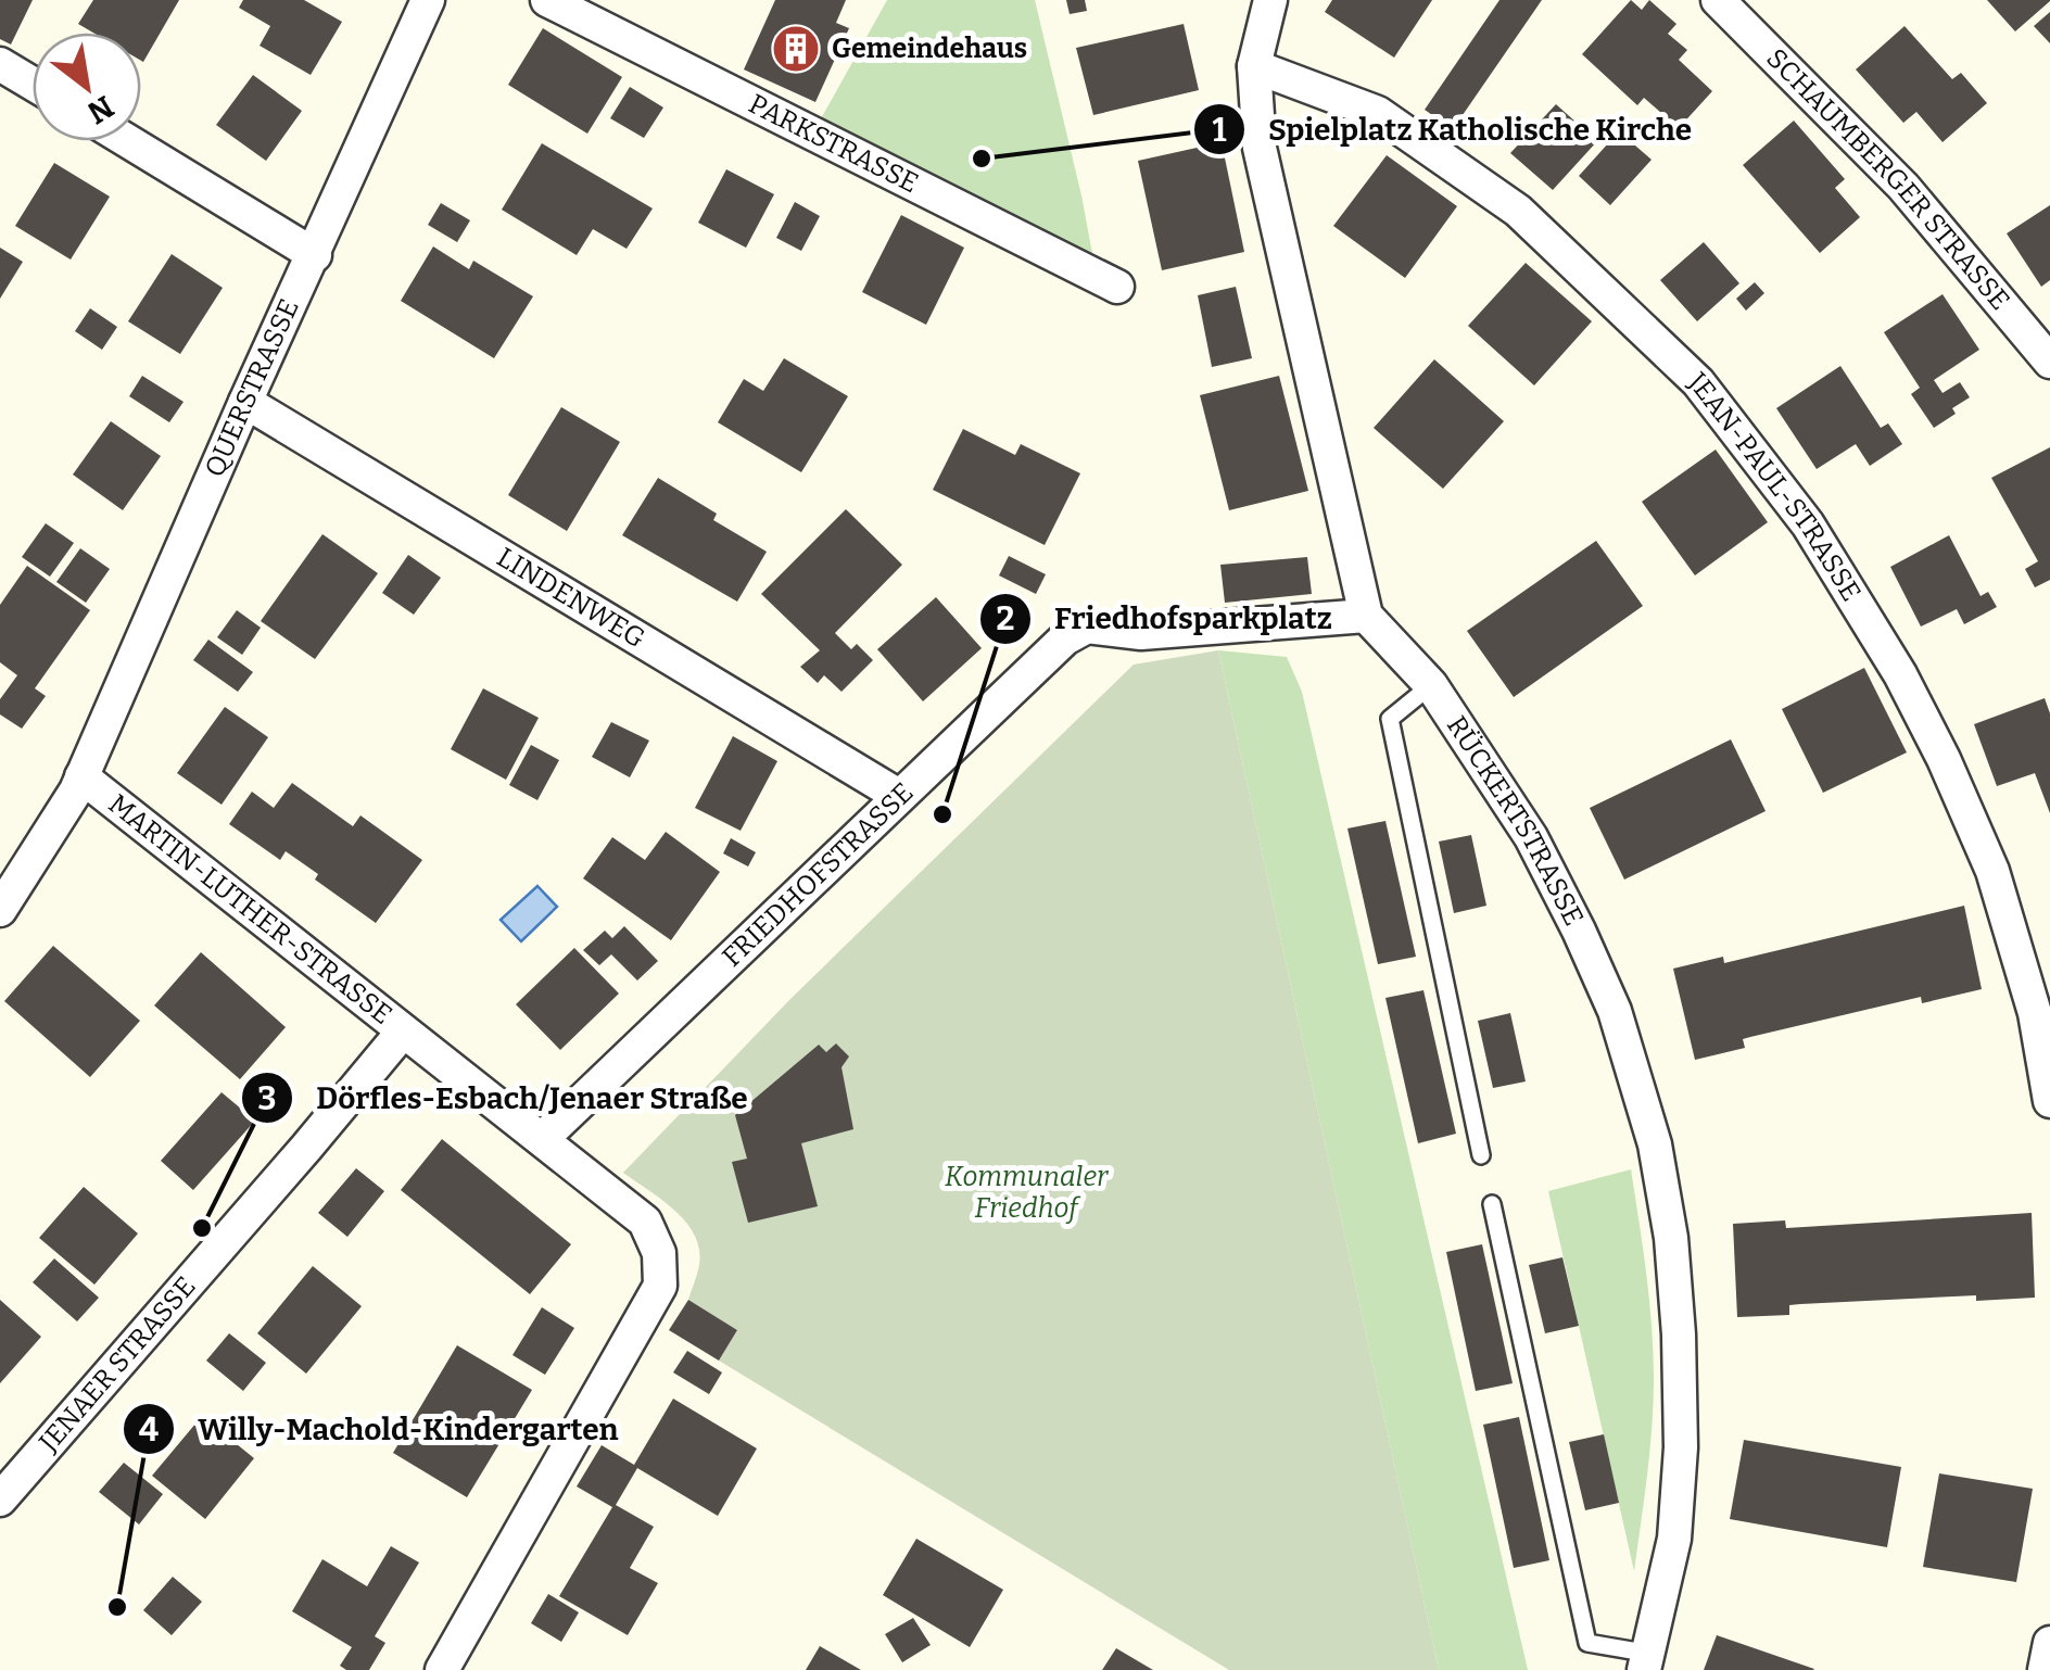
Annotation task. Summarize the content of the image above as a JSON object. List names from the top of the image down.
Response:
{
  "streets": {
    "street": [
      "PARKSTRASSE",
      "SCHAUMBERGER STRASSE",
      "QUERSTRASSE",
      "JEAN-PAUL-STRASSE",
      "LINDENWEG",
      "RÜCKERTSTRASSE",
      "FRIEDHOFSTRASSE",
      "MARTIN-LUTHER-STRASSE",
      "JENAER STRASSE"
    ]
  },
  "crossings": [
    ["QUERSTRASSE", "LINDENWEG"],
    ["QUERSTRASSE", "MARTIN-LUTHER-STRASSE"],
    ["LINDENWEG", "FRIEDHOFSTRASSE"],
    ["RÜCKERTSTRASSE", "FRIEDHOFSTRASSE"],
    ["FRIEDHOFSTRASSE", "MARTIN-LUTHER-STRASSE"],
    ["MARTIN-LUTHER-STRASSE", "JENAER STRASSE"]
  ],
  "parks": ["Kommunaler Friedhof"],
  "places": {
    "building": ["Gemeindehaus"],
    "other": [
      "Spielplatz Katholische Kirche",
      "Friedhofsparkplatz",
      "Dörfles-Esbach/Jenaer Straße",
      "Willy-Machold-Kindergarten"
    ]
  },
  "north": "bottom right"
}
